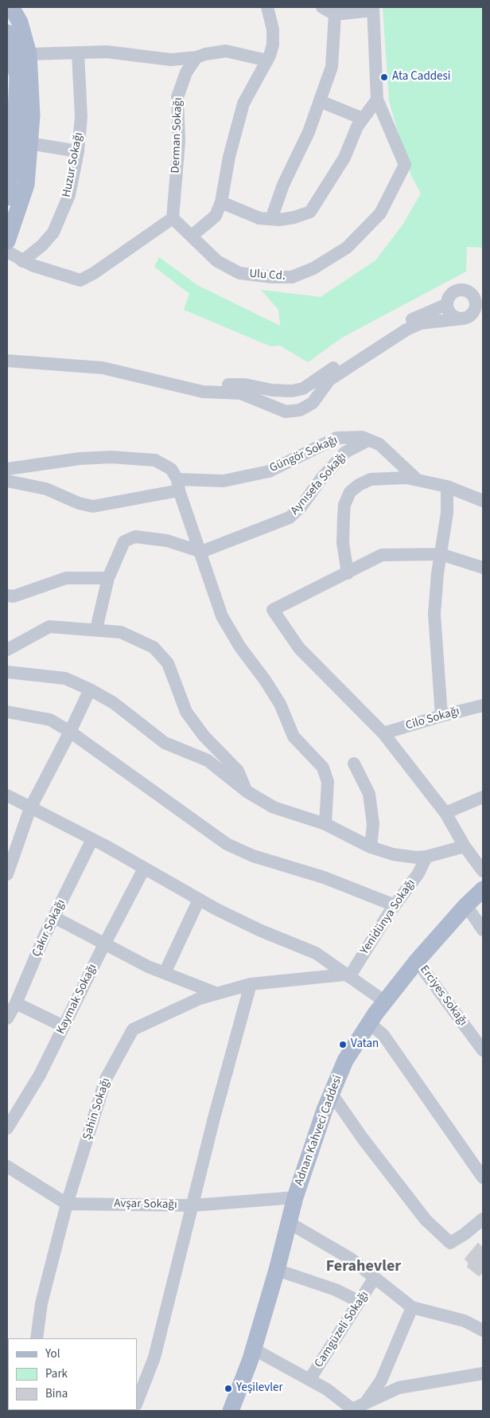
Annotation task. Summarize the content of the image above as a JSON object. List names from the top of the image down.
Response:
{
  "streets": {
    "main road": ["Adnan Kahveci Caddesi"],
    "street": [
      "Derman Sokağı",
      "Huzur Sokağı",
      "Ulu Cd.",
      "Güngör Sokağı",
      "Aynısefa Sokağı",
      "Cilo Sokağı",
      "Yenidünya Sokağı",
      "Çakır Sokağı",
      "Erciyes Sokağı",
      "Kaymak Sokağı",
      "Şahin Sokağı",
      "Avşar Sokağı",
      "Camgüzeli Sokağı"
    ]
  },
  "crossings": [
    ["Derman Sokağı", "Ulu Cd."],
    ["Güngör Sokağı", "Aynısefa Sokağı"],
    ["Yenidünya Sokağı", "Şahin Sokağı"],
    ["Erciyes Sokağı", "Adnan Kahveci Caddesi"],
    ["Şahin Sokağı", "Avşar Sokağı"],
    ["Adnan Kahveci Caddesi", "Avşar Sokağı"]
  ],
  "districts": ["Ferahevler"],
  "places": ["Ata Caddesi", "Vatan", "Yeşilevler"],
  "legend": ["Yol", "Park", "Bina"]
}
